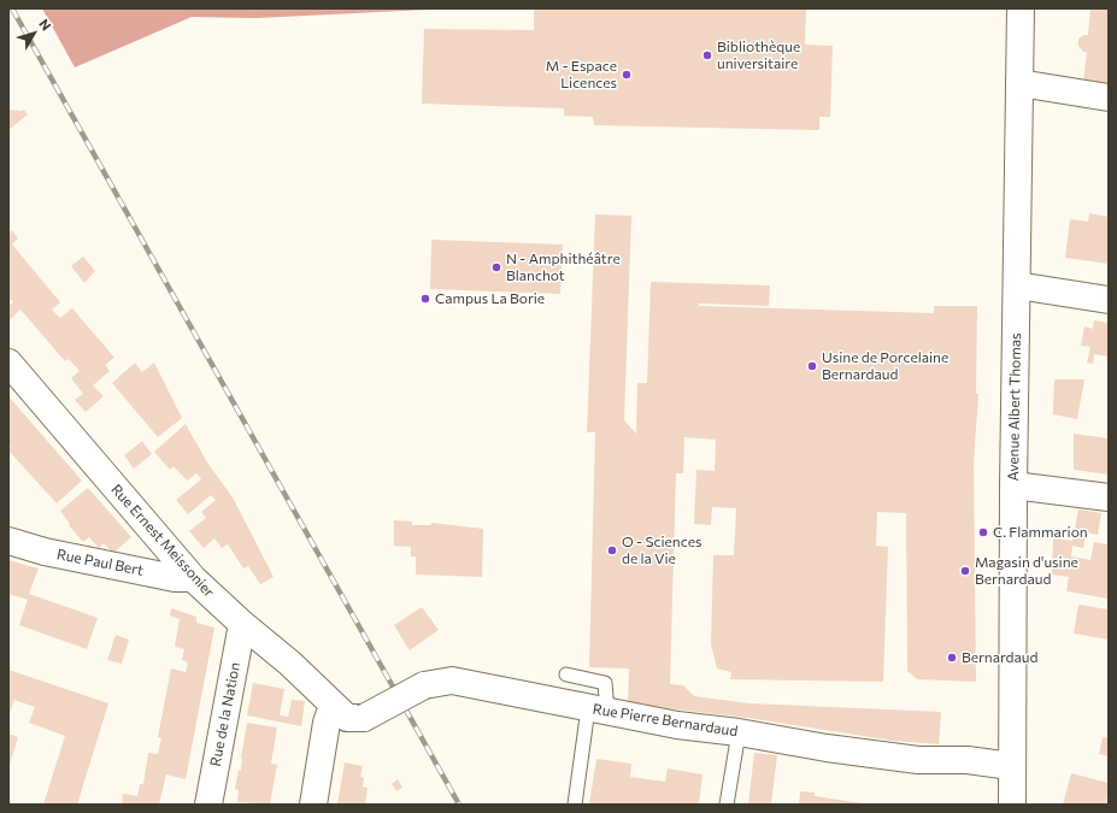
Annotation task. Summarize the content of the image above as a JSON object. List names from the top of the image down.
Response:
{
  "streets": {
    "street": [
      "Avenue Albert Thomas",
      "Rue Ernest Meissonier",
      "Rue Paul Bert",
      "Rue de la Nation",
      "Rue Pierre Bernardaud"
    ]
  },
  "crossings": [
    ["Avenue Albert Thomas", "Rue Pierre Bernardaud"],
    ["Rue Ernest Meissonier", "Rue Paul Bert"],
    ["Rue Ernest Meissonier", "Rue de la Nation"],
    ["Rue Ernest Meissonier", "Rue Pierre Bernardaud"]
  ],
  "places": [
    "Bibliothèque universitaire",
    "M - Espace Licences",
    "N - Amphithéâtre Blanchot",
    "Campus La Borie",
    "Usine de Porcelaine Bernardaud",
    "C. Flammarion",
    "O - Sciences de la Vie",
    "Magasin d'usine Bernardaud",
    "Bernardaud"
  ],
  "north": "top right"
}
